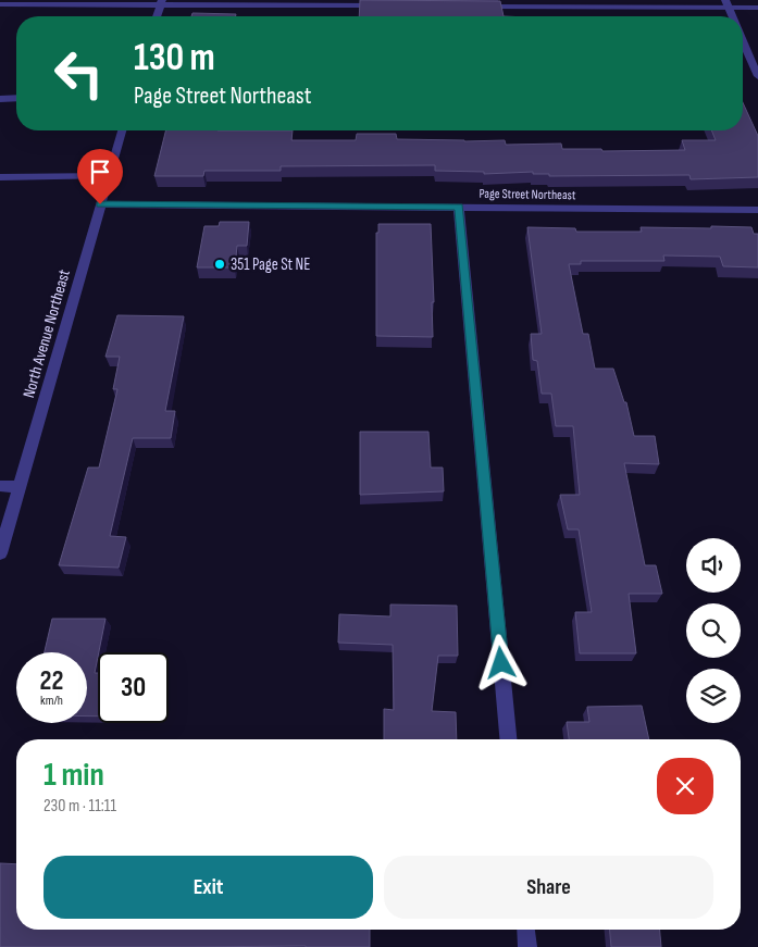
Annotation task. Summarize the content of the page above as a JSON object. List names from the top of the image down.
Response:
{
  "streets": {
    "street": ["Page Street Northeast", "North Avenue Northeast"]
  },
  "crossings": [
    ["Page Street Northeast", "North Avenue Northeast"]
  ],
  "places": ["351 Page St NE"],
  "page": {
    "turn": ["130 m", "Page Street Northeast"],
    "speed": "22 km/h",
    "limit": "30",
    "heading": ["1 min", "230 m · 11:11"],
    "buttons": ["Exit", "Share"]
  }
}
